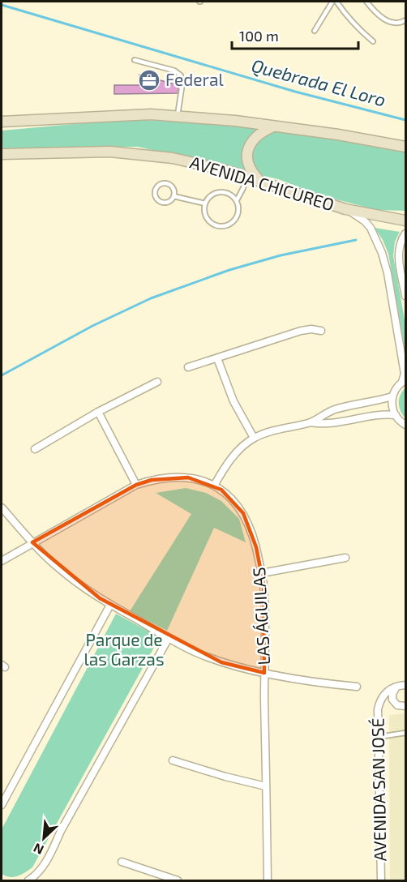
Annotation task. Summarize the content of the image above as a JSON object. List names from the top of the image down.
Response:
{
  "streets": {
    "main road": ["AVENIDA CHICUREO"],
    "street": ["LAS ÁGUILAS", "AVENIDA SAN JOSÉ"]
  },
  "water": ["Quebrada El Loro"],
  "parks": ["Parque de las Garzas"],
  "places": {
    "office": ["Federal"]
  },
  "scale_bar": "100 m",
  "north": "bottom left"
}
